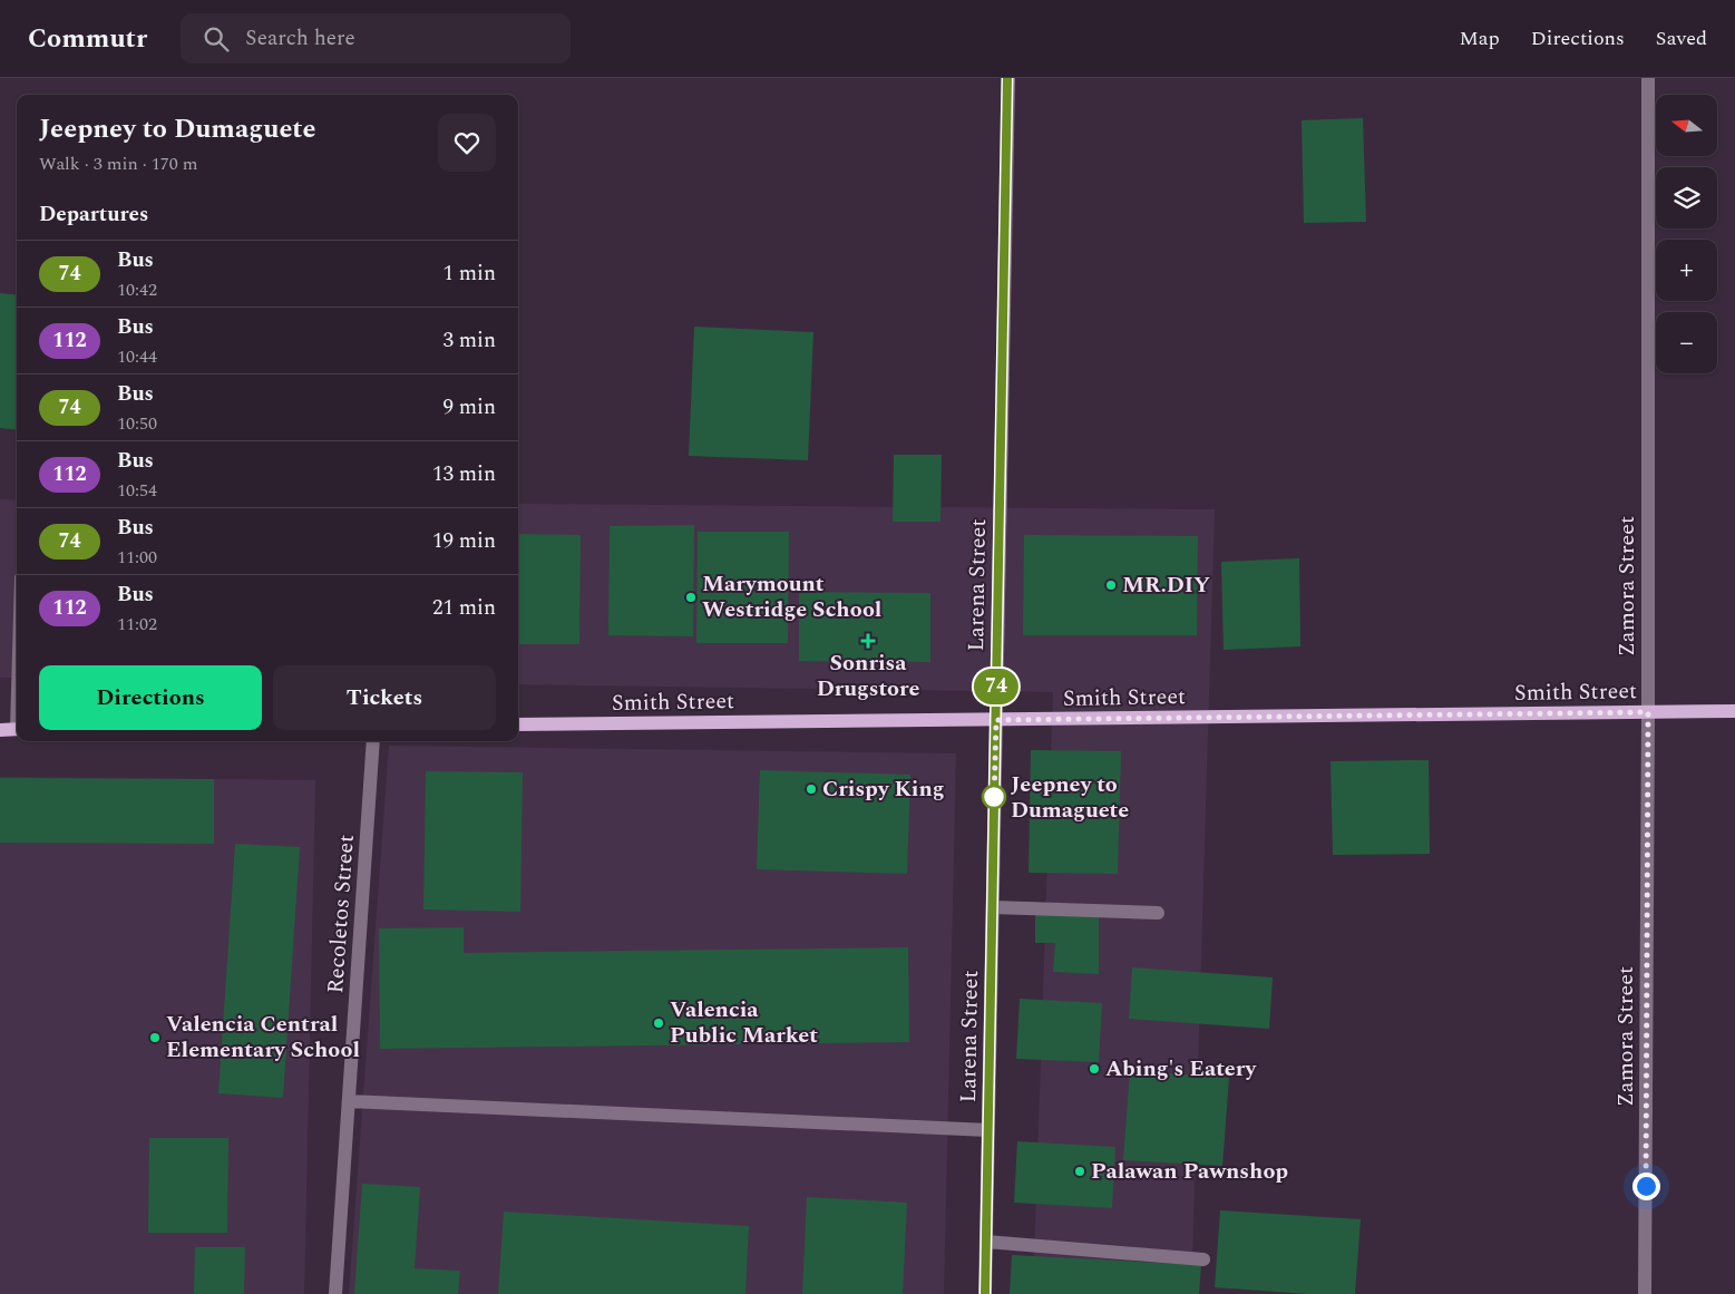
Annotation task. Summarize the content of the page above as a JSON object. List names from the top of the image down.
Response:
{
  "streets": {
    "main road": ["Smith Street"],
    "street": ["Larena Street", "Zamora Street", "Recoletos Street"]
  },
  "crossings": [
    ["Larena Street", "Smith Street"],
    ["Zamora Street", "Smith Street"]
  ],
  "places": {
    "other": [
      "MR.DIY",
      "Marymount Westridge School",
      "Crispy King",
      "Jeepney to Dumaguete",
      "Valencia Public Market",
      "Valencia Central Elementary School",
      "Abing's Eatery",
      "Palawan Pawnshop"
    ],
    "health": ["Sonrisa Drugstore"]
  },
  "lines": ["bus line 74"],
  "north": "left",
  "page": {
    "header": "Commutr",
    "search": "Search here",
    "nav": ["Map", "Directions", "Saved"],
    "on_map": "74",
    "map_buttons": ["+", "−"],
    "heading": [
      ["Jeepney to Dumaguete", "Walk · 3 min · 170 m"],
      "Departures"
    ],
    "list": [
      {
        "mark": "74",
        "name": "Bus",
        "note": "10:42",
        "value": "1 min"
      },
      {
        "mark": "112",
        "name": "Bus",
        "note": "10:44",
        "value": "3 min"
      },
      {
        "mark": "74",
        "name": "Bus",
        "note": "10:50",
        "value": "9 min"
      },
      {
        "mark": "112",
        "name": "Bus",
        "note": "10:54",
        "value": "13 min"
      },
      {
        "mark": "74",
        "name": "Bus",
        "note": "11:00",
        "value": "19 min"
      },
      {
        "mark": "112",
        "name": "Bus",
        "note": "11:02",
        "value": "21 min"
      }
    ],
    "buttons": ["Directions", "Tickets"]
  }
}
